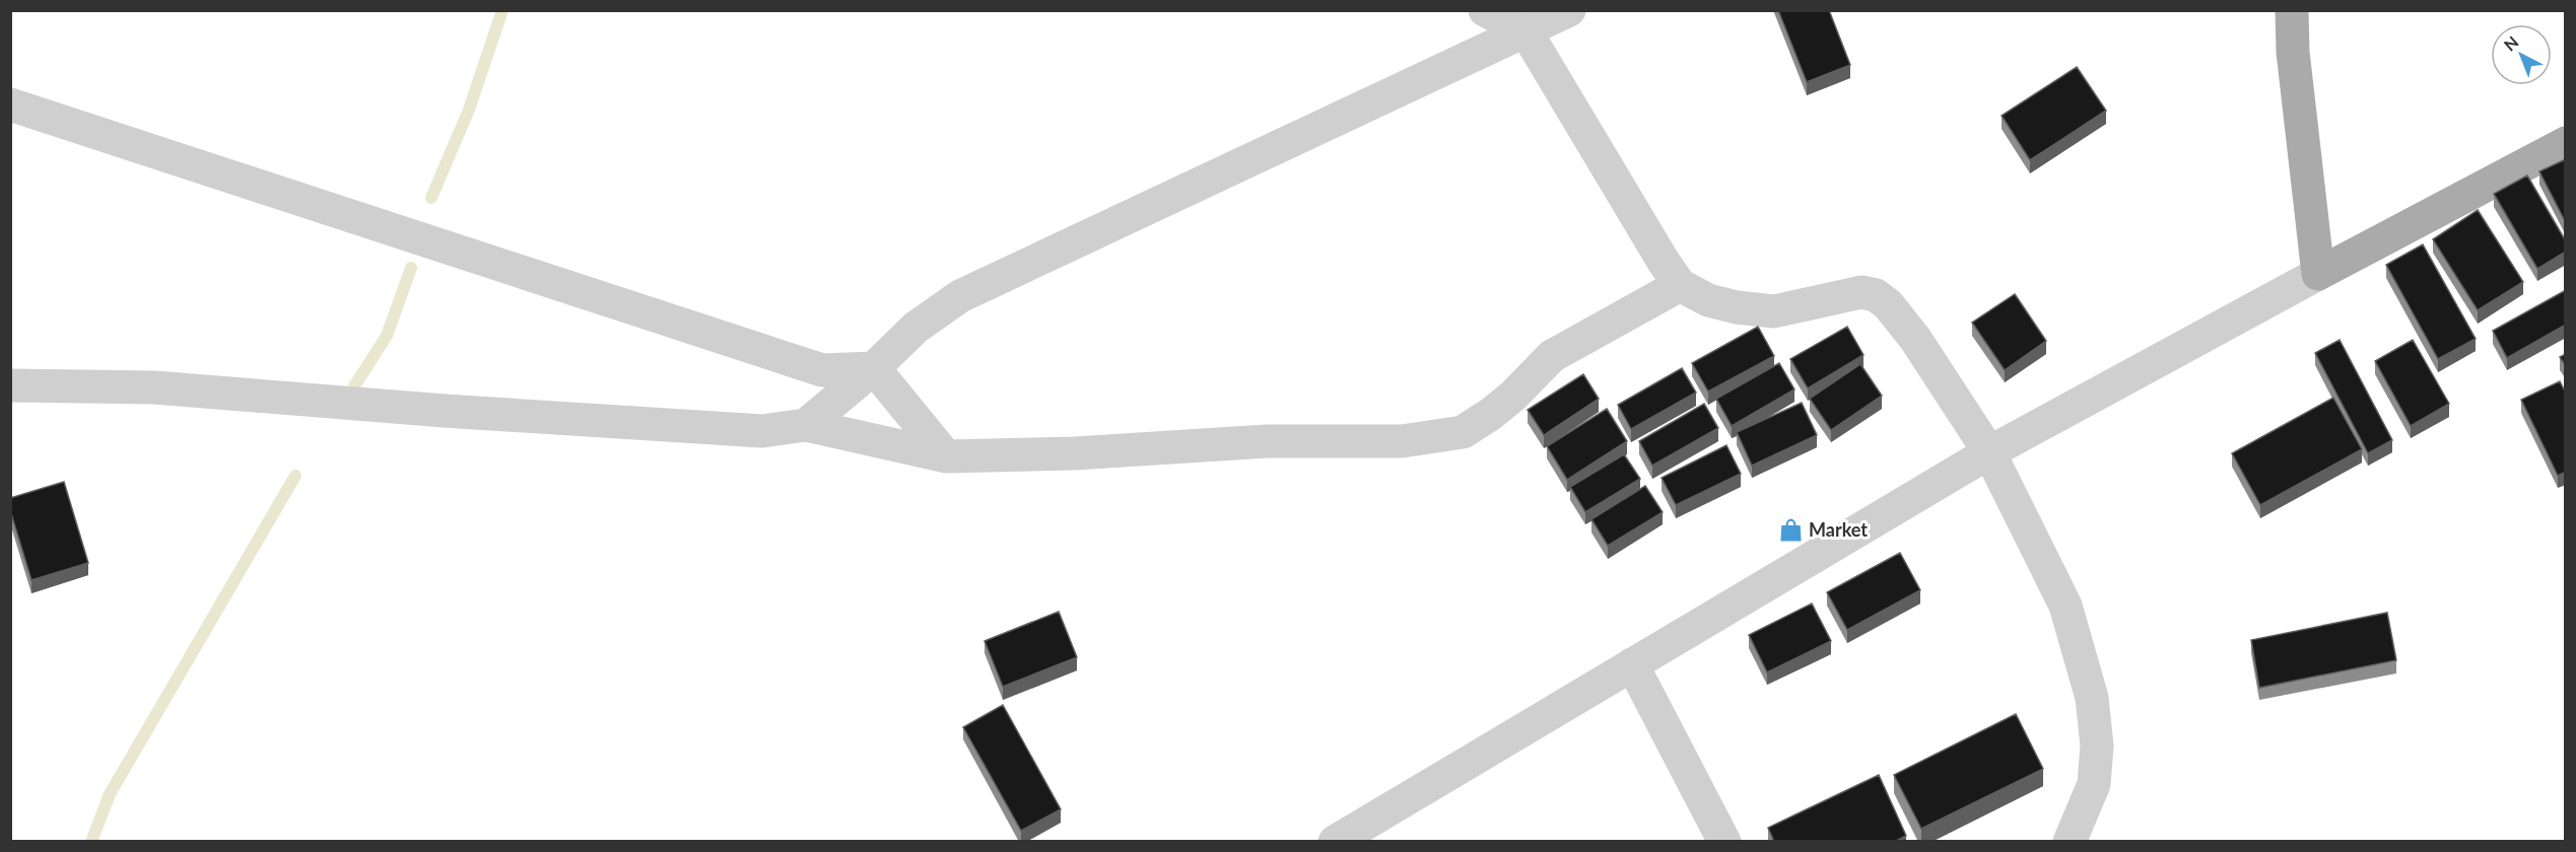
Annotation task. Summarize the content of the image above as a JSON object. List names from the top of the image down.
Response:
{
  "places": {
    "shop": ["Market"]
  },
  "north": "top left"
}
